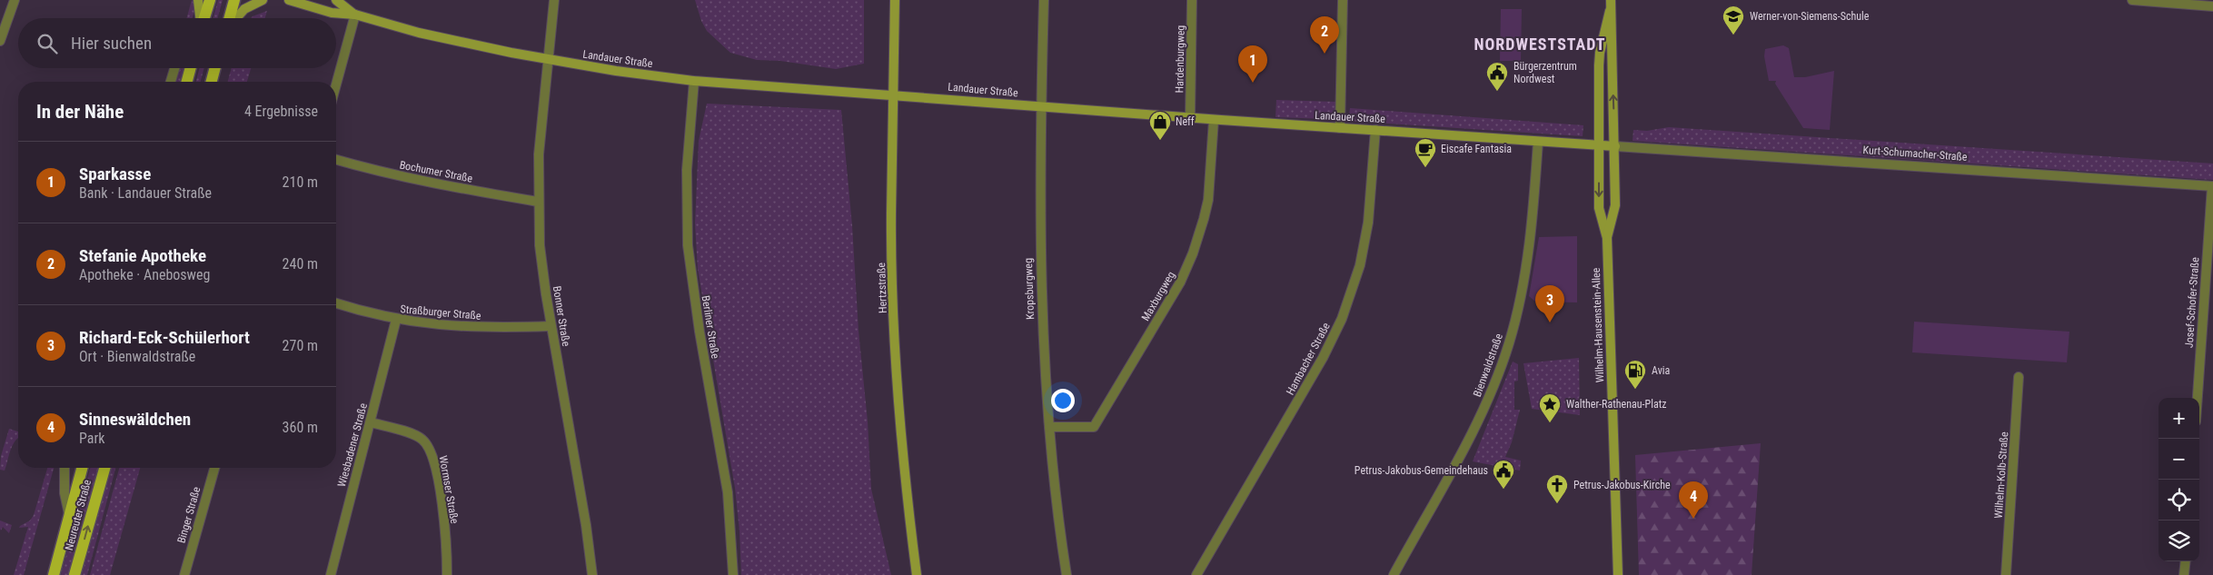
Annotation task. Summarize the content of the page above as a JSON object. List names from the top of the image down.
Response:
{
  "streets": {
    "main road": ["Neureuter Straße"],
    "street": [
      "Landauer Straße",
      "Hardenburgweg",
      "Kurt-Schumacher-Straße",
      "Bochumer Straße",
      "Hertzstraße",
      "Kropsburgweg",
      "Maxburgweg",
      "Josef-Schofer-Straße",
      "Straßburger Straße",
      "Bonner Straße",
      "Wilhelm-Hausenstein-Allee",
      "Berliner Straße",
      "Hambacher Straße",
      "Bienwaldstraße",
      "Wiesbadener Straße",
      "Wilhelm-Kolb-Straße",
      "Wormser Straße",
      "Binger Straße"
    ]
  },
  "crossings": [
    ["Landauer Straße", "Hardenburgweg"],
    ["Landauer Straße", "Kurt-Schumacher-Straße"],
    ["Landauer Straße", "Hertzstraße"],
    ["Landauer Straße", "Kropsburgweg"],
    ["Landauer Straße", "Maxburgweg"],
    ["Landauer Straße", "Bonner Straße"],
    ["Landauer Straße", "Wilhelm-Hausenstein-Allee"],
    ["Landauer Straße", "Berliner Straße"],
    ["Landauer Straße", "Hambacher Straße"],
    ["Landauer Straße", "Bienwaldstraße"],
    ["Kurt-Schumacher-Straße", "Josef-Schofer-Straße"],
    ["Kurt-Schumacher-Straße", "Wilhelm-Hausenstein-Allee"],
    ["Bochumer Straße", "Bonner Straße"],
    ["Kropsburgweg", "Maxburgweg"],
    ["Straßburger Straße", "Bonner Straße"],
    ["Straßburger Straße", "Wiesbadener Straße"],
    ["Wiesbadener Straße", "Wormser Straße"]
  ],
  "districts": ["NORDWESTSTADT"],
  "places": {
    "school or university": ["Werner-von-Siemens-Schule"],
    "public building": ["Bürgerzentrum Nordwest", "Petrus-Jakobus-Gemeindehaus"],
    "shop": ["Neff"],
    "cafe": ["Eiscafe Fantasia"],
    "fuel station": ["Avia"],
    "place": ["Walther-Rathenau-Platz"],
    "church": ["Petrus-Jakobus-Kirche"]
  },
  "page": {
    "pins": [
      "2",
      "1",
      "3",
      "4"
    ],
    "search": "Hier suchen",
    "heading": ["In der Nähe", "4 Ergebnisse"],
    "list": [
      {
        "mark": "1",
        "name": "Sparkasse",
        "note": "Bank · Landauer Straße",
        "value": "210 m"
      },
      {
        "mark": "2",
        "name": "Stefanie Apotheke",
        "note": "Apotheke · Anebosweg",
        "value": "240 m"
      },
      {
        "mark": "3",
        "name": "Richard-Eck-Schülerhort",
        "note": "Ort · Bienwaldstraße",
        "value": "270 m"
      },
      {
        "mark": "4",
        "name": "Sinneswäldchen",
        "note": "Park",
        "value": "360 m"
      }
    ],
    "map_buttons": ["+", "−"]
  }
}
